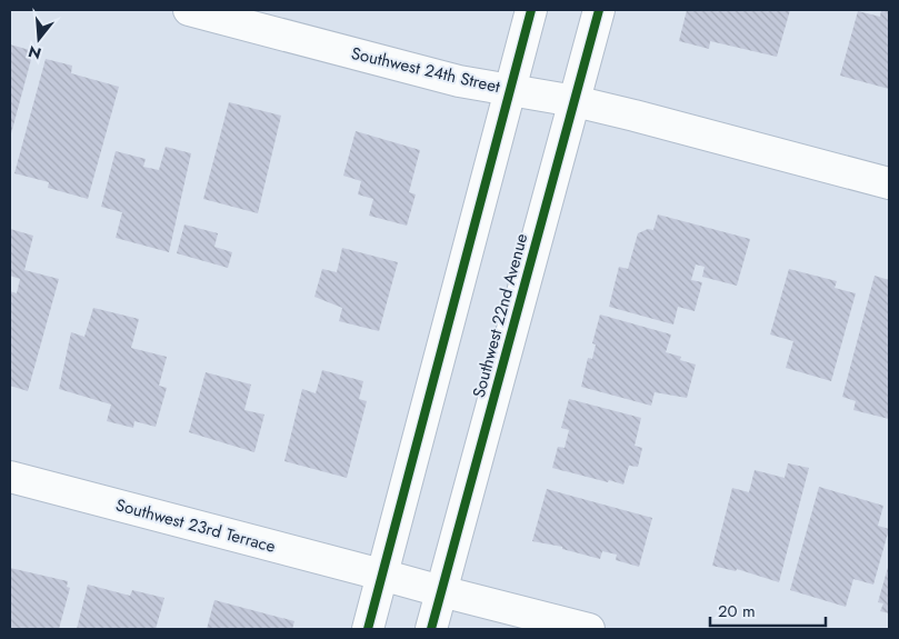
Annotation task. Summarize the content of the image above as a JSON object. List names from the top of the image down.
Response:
{
  "streets": {
    "main road": ["Southwest 24th Street", "Southwest 22nd Avenue", "Southwest 23rd Terrace"]
  },
  "crossings": [
    ["Southwest 24th Street", "Southwest 22nd Avenue"],
    ["Southwest 22nd Avenue", "Southwest 23rd Terrace"]
  ],
  "scale_bar": "20 m",
  "north": "bottom"
}
